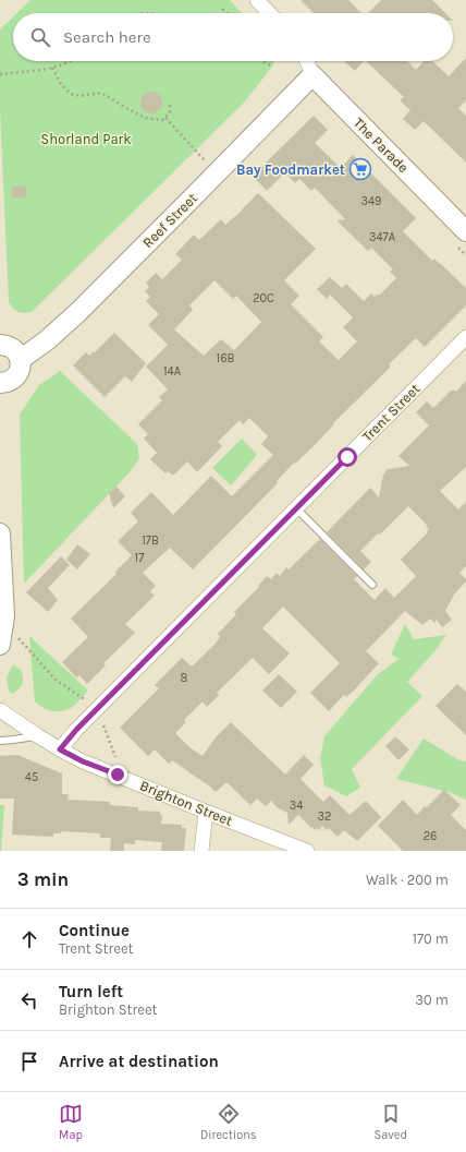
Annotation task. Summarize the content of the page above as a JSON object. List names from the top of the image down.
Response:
{
  "streets": {
    "main road": ["The Parade", "Reef Street"],
    "street": ["Trent Street", "Brighton Street"]
  },
  "crossings": [
    ["The Parade", "Reef Street"],
    ["Trent Street", "Brighton Street"]
  ],
  "parks": ["Shorland Park"],
  "places": {
    "supermarket": ["Bay Foodmarket"]
  },
  "house_numbers": [
    "349",
    "347A",
    "20C",
    "16B",
    "14A",
    "17B",
    "17",
    "8",
    "45",
    "34",
    "32",
    "26"
  ],
  "page": {
    "search": "Search here",
    "heading": ["3 min", "Walk · 200 m"],
    "list": [
      ["Continue", "Trent Street", "170 m"],
      ["Turn left", "Brighton Street", "30 m"],
      "Arrive at destination"
    ],
    "nav": ["Map", "Directions", "Saved"]
  }
}
